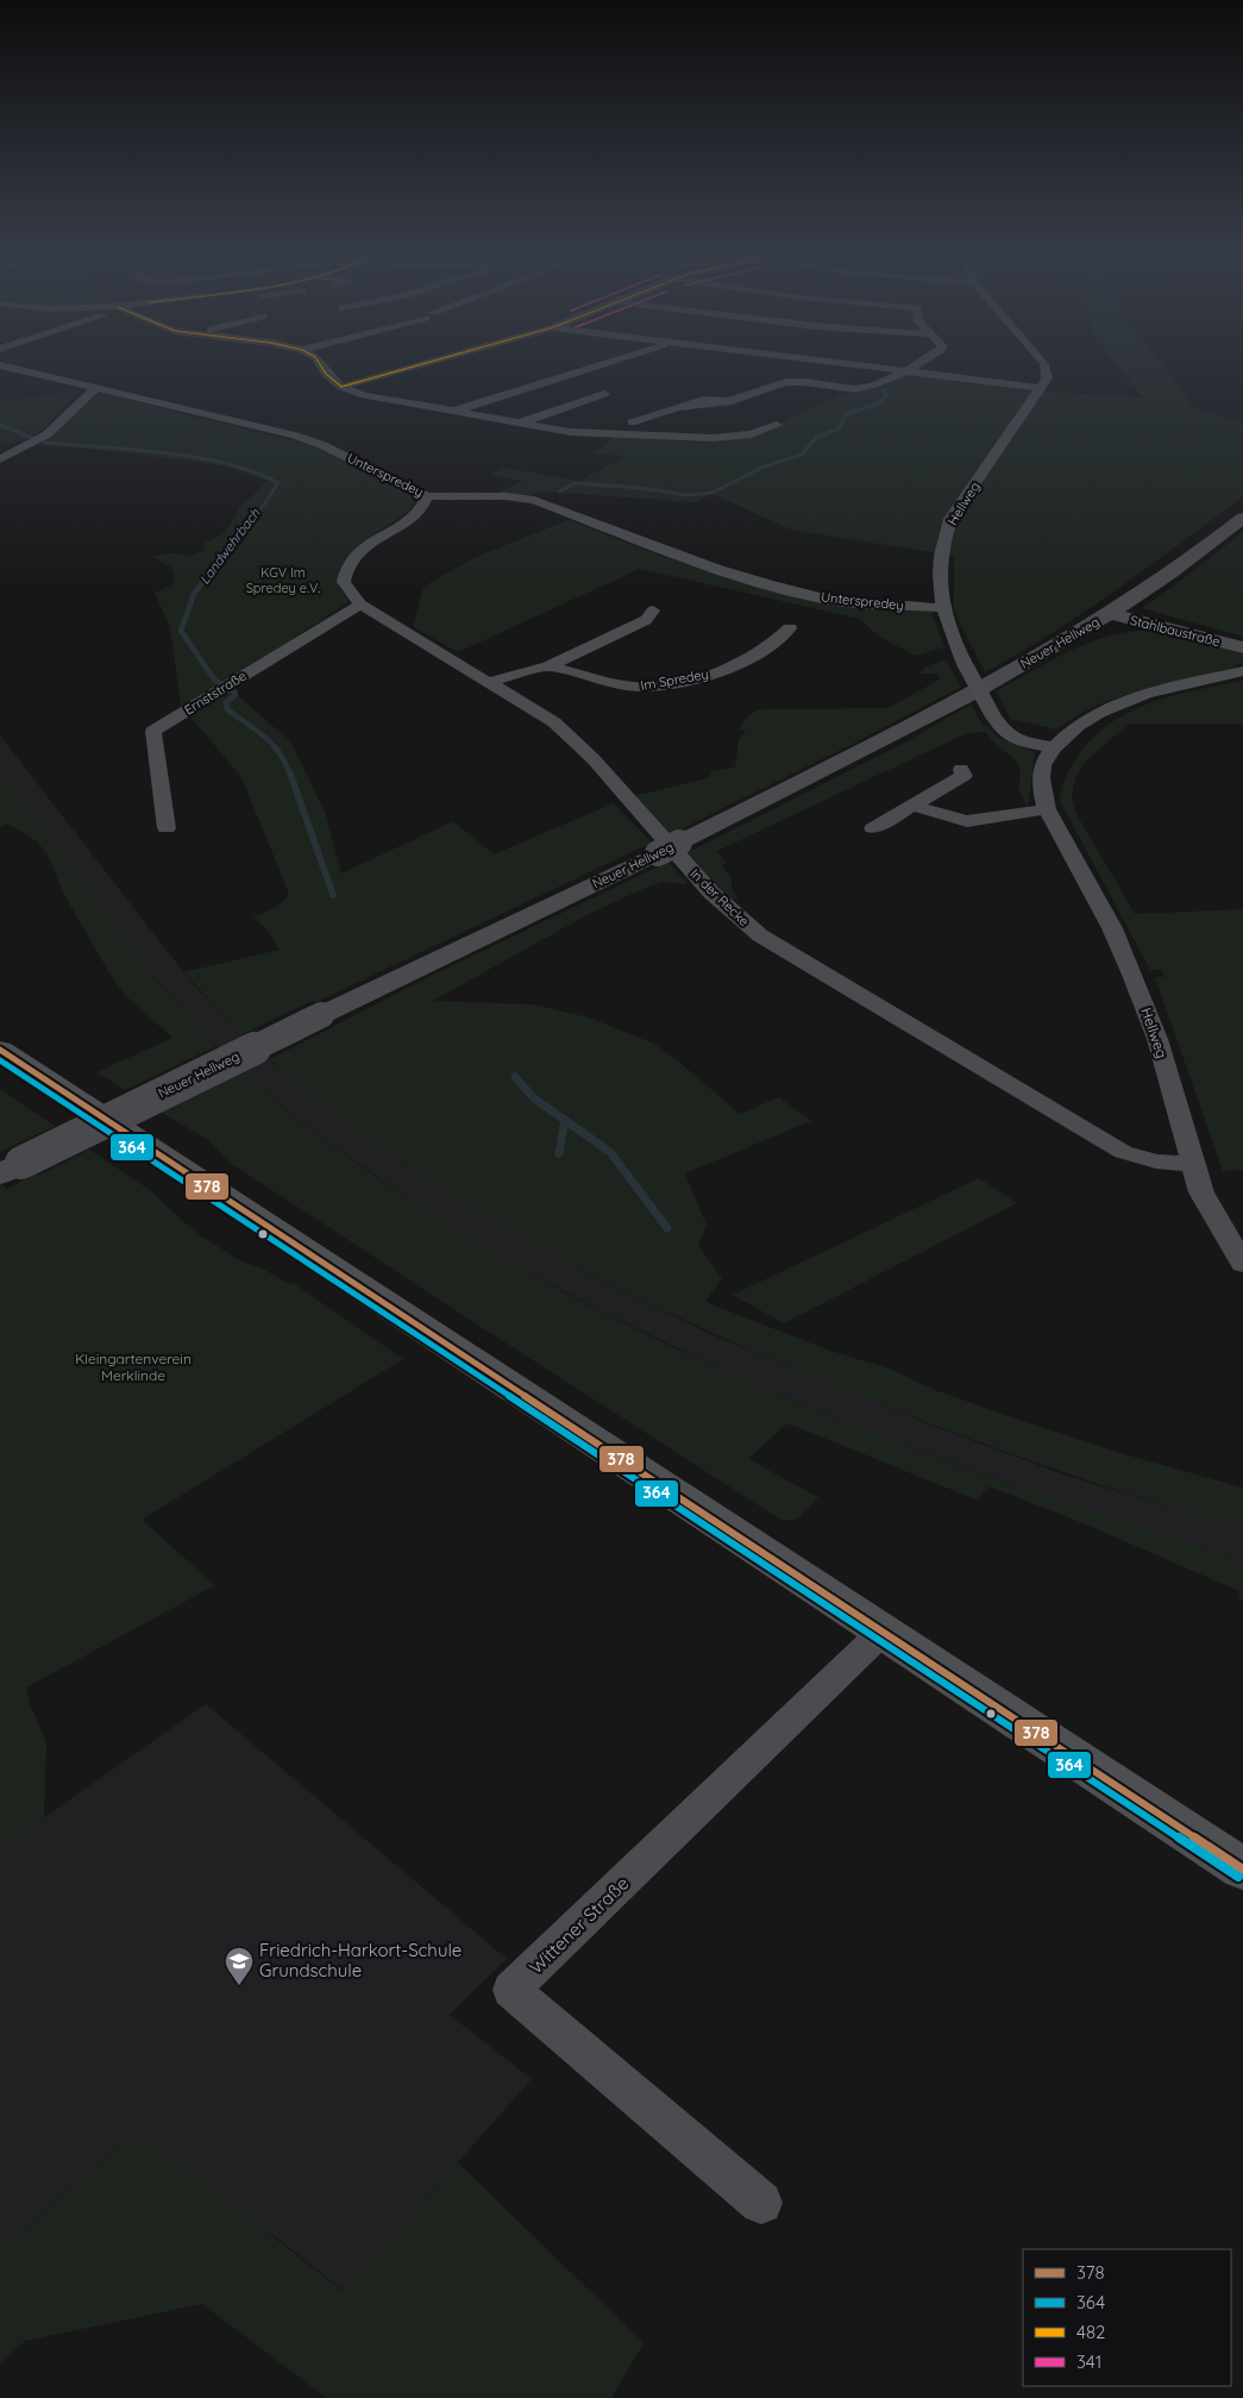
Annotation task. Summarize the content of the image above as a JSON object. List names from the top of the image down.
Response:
{
  "streets": {
    "main road": ["Stahlbaustraße", "Neuer Hellweg"],
    "street": [
      "Unterspredey",
      "Hellweg",
      "Im Spredey",
      "Ernststraße",
      "In der Recke",
      "Wittener Straße"
    ]
  },
  "crossings": [
    ["Unterspredey", "Hellweg"],
    ["Unterspredey", "In der Recke"],
    ["Hellweg", "In der Recke"],
    ["Stahlbaustraße", "Neuer Hellweg"],
    ["Im Spredey", "In der Recke"],
    ["Ernststraße", "In der Recke"]
  ],
  "water": ["Landwehrbach"],
  "parks": ["KGV Im Spredey e.V.", "Kleingartenverein Merklinde"],
  "places": {
    "school or university": ["Friedrich-Harkort-Schule Grundschule"]
  },
  "lines": ["transit line 482", "transit line 378", "transit line 364"],
  "legend": [
    "378",
    "364",
    "482",
    "341"
  ]
}
